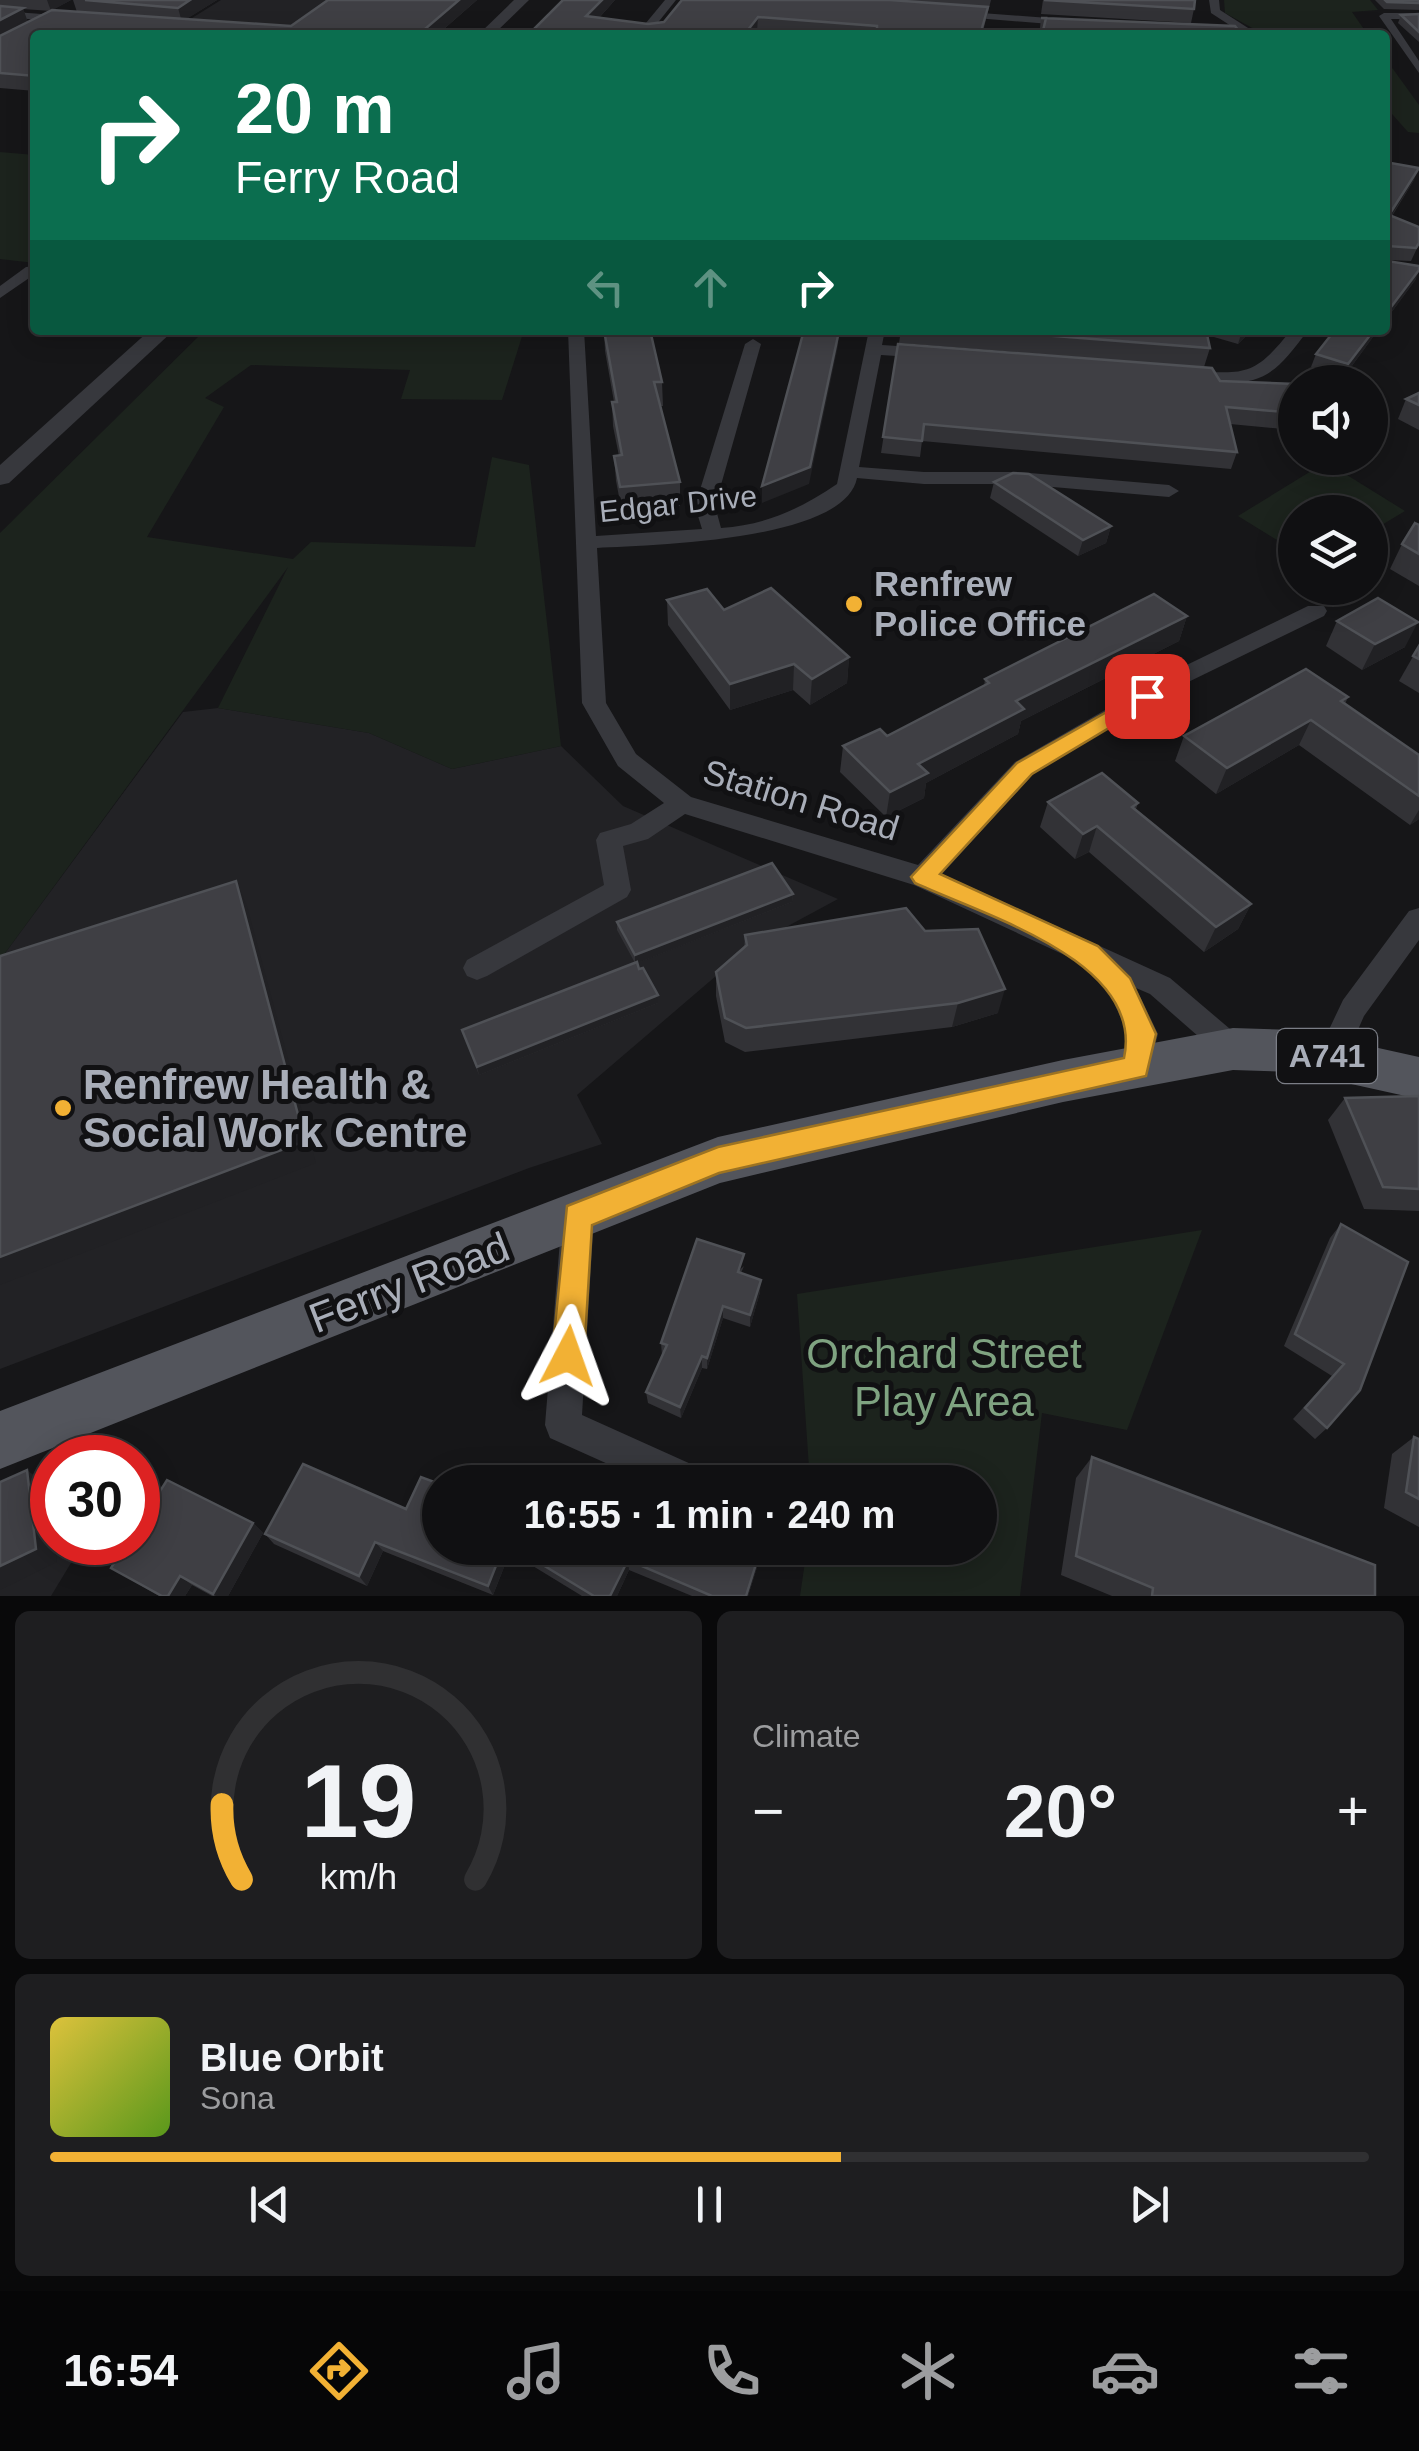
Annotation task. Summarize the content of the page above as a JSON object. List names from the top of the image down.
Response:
{
  "streets": {
    "main road": ["A741", "Ferry Road"],
    "street": ["Edgar Drive", "Station Road"]
  },
  "crossings": [
    ["Edgar Drive", "Station Road"],
    ["Station Road", "A741"],
    ["Station Road", "Ferry Road"],
    ["A741", "Ferry Road"]
  ],
  "parks": ["Orchard Street Play Area"],
  "places": ["Renfrew Police Office", "Renfrew Health & Social Work Centre"],
  "page": {
    "turn": ["20 m", "Ferry Road"],
    "limit": "30",
    "trip": "16:55 · 1 min · 240 m",
    "tile": "Climate",
    "heat": ["−", "20°", "+"],
    "song": ["Blue Orbit", "Sona"],
    "tabs": "16:54",
    "gauge": ["19", "km/h"]
  }
}
